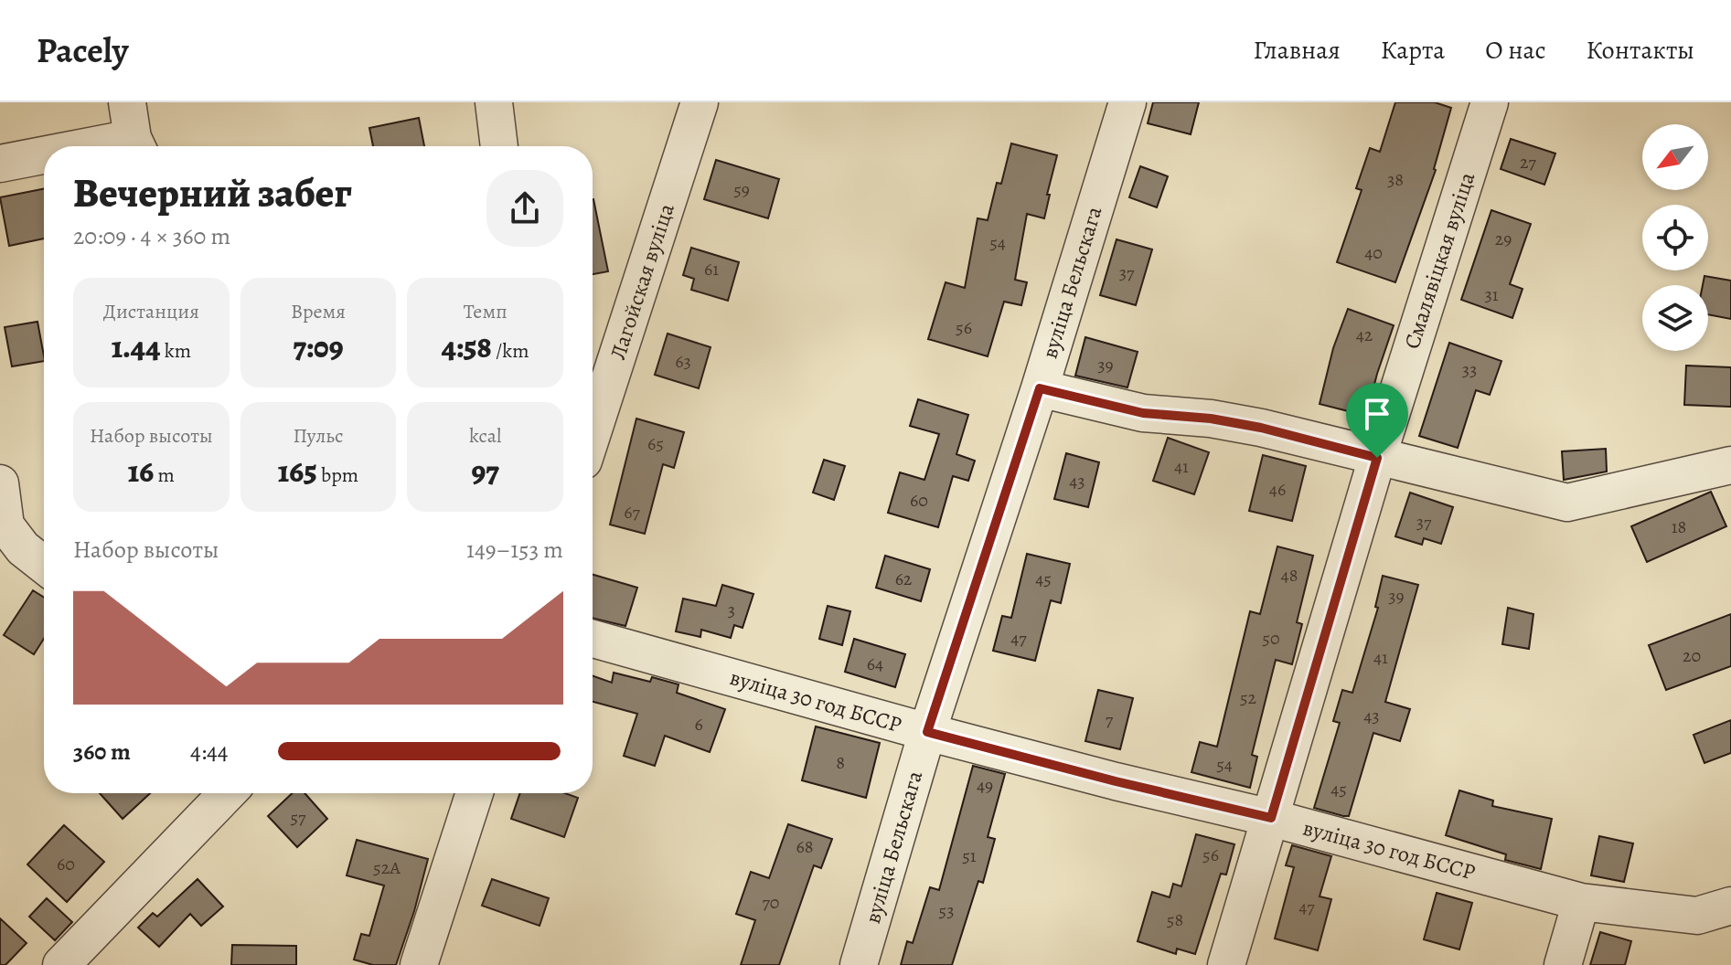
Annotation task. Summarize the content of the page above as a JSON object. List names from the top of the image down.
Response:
{
  "streets": {
    "street": [
      "Смалявіцкая вуліца",
      "Лагойская вуліца",
      "вуліца Бельскага",
      "вуліца 30 год БССР"
    ]
  },
  "crossings": [
    ["Смалявіцкая вуліца", "вуліца 30 год БССР"],
    ["вуліца Бельскага", "вуліца 30 год БССР"]
  ],
  "house_numbers": [
    "27",
    "38",
    "59",
    "29",
    "54",
    "40",
    "61",
    "37",
    "31",
    "56",
    "42",
    "63",
    "39",
    "33",
    "65",
    "41",
    "43",
    "46",
    "60",
    "67",
    "37",
    "18",
    "48",
    "62",
    "45",
    "39",
    "3",
    "47",
    "50",
    "20",
    "41",
    "64",
    "52",
    "43",
    "7",
    "6",
    "8",
    "54",
    "49",
    "45",
    "57",
    "68",
    "56",
    "51",
    "60",
    "52А",
    "70",
    "47",
    "53",
    "58"
  ],
  "north": "bottom left",
  "page": {
    "header": "Pacely",
    "nav": [
      "Главная",
      "Карта",
      "О нас",
      "Контакты"
    ],
    "heading": ["Вечерний забег", "20:09 · 4 × 360 m"],
    "stats": [
      ["Дистанция", "1.44 km"],
      ["Время", "7:09"],
      ["Темп", "4:58 /km"],
      ["Набор высоты", "16 m"],
      ["Пульс", "165 bpm"],
      ["kcal", "97"]
    ],
    "chart": ["Набор высоты", "149–153 m"],
    "list": [
      {
        "name": "360 m",
        "note": "4:44"
      }
    ]
  }
}
